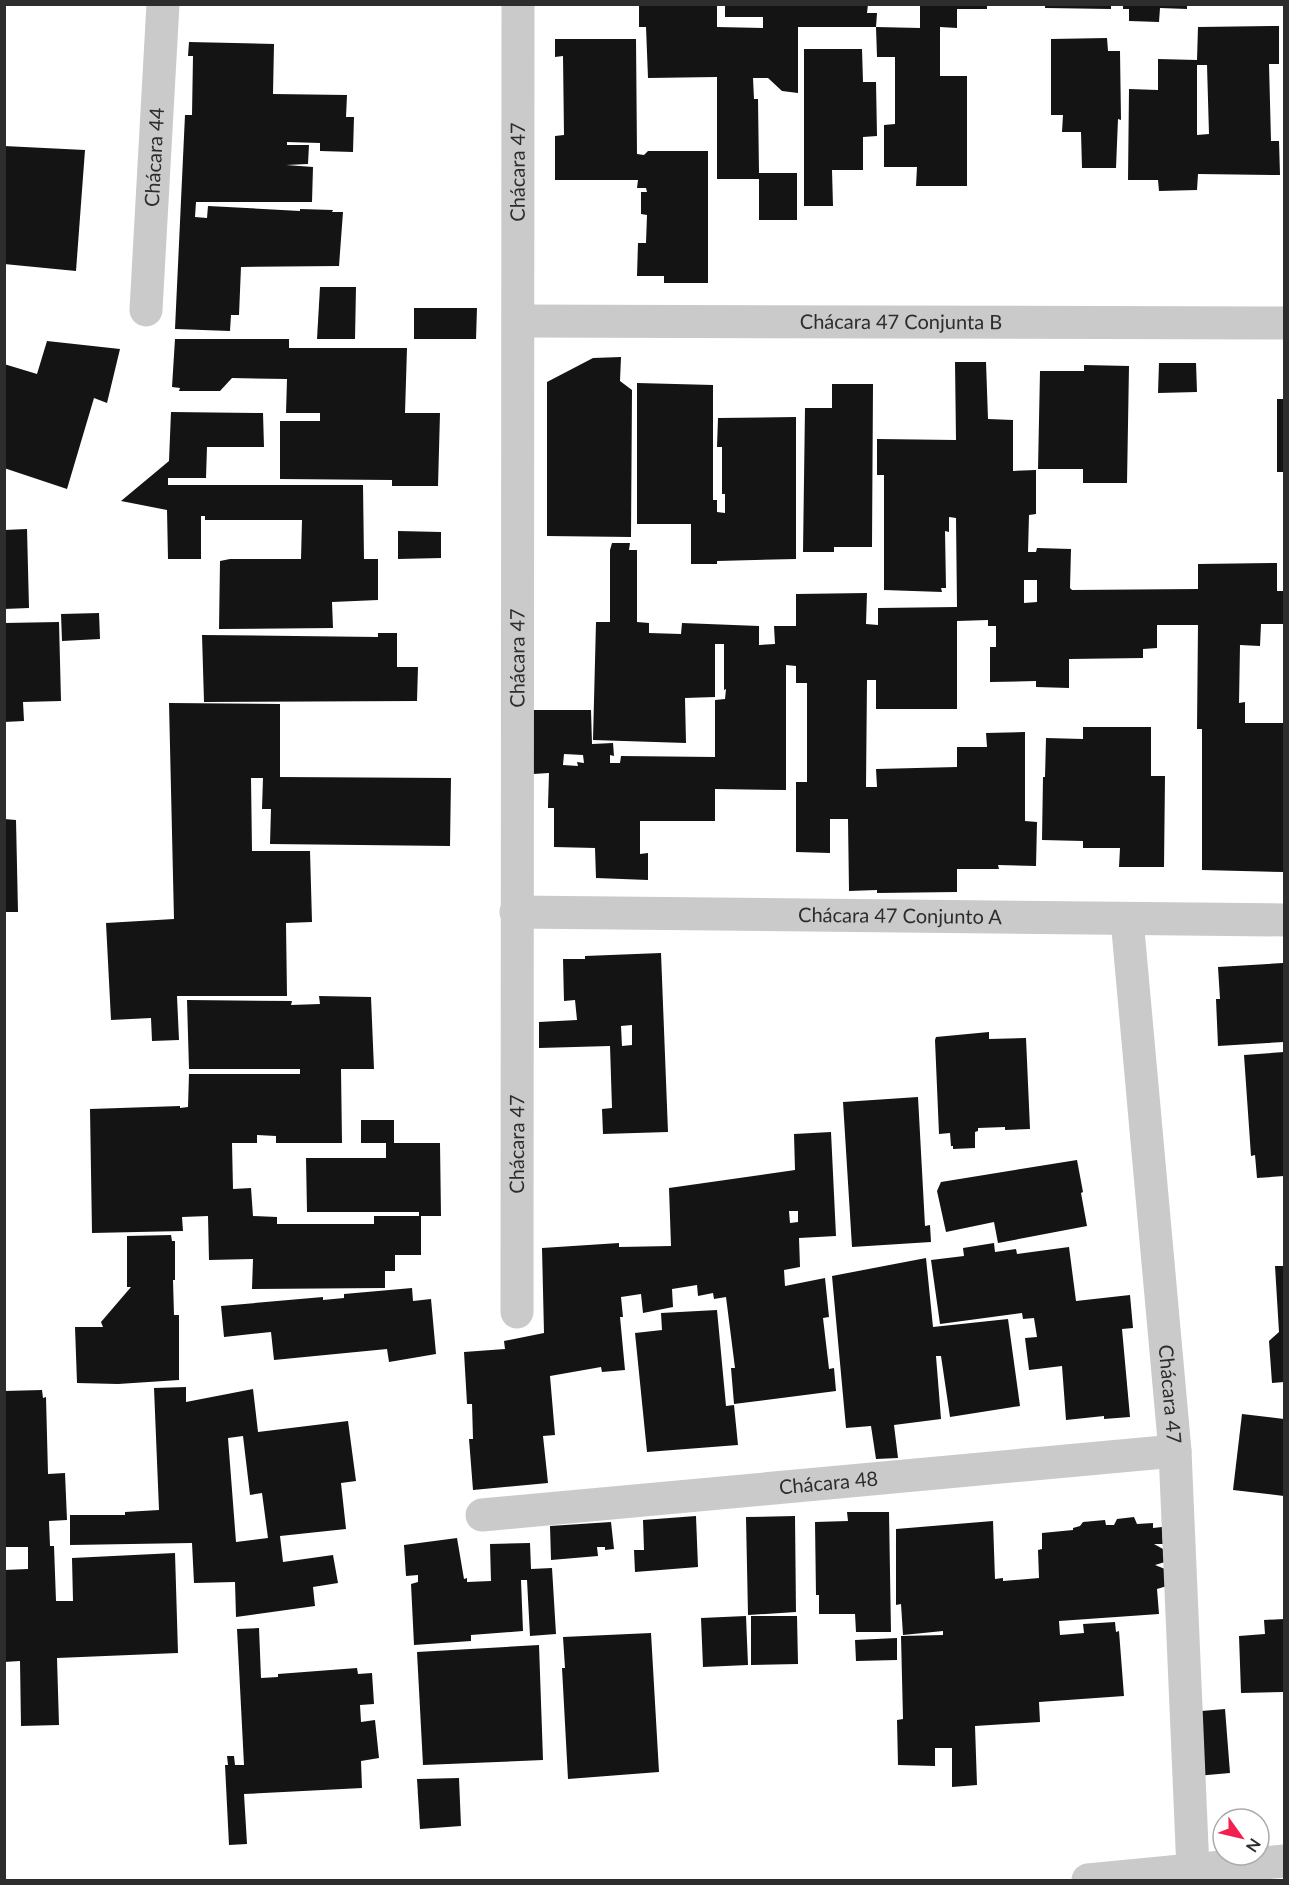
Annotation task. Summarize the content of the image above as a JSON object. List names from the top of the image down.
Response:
{
  "streets": {
    "street": [
      "Chácara 44",
      "Chácara 47",
      "Chácara 47 Conjunta B",
      "Chácara 47 Conjunto A",
      "Chácara 48"
    ]
  },
  "crossings": [
    ["Chácara 47", "Chácara 47 Conjunta B"],
    ["Chácara 47", "Chácara 47 Conjunto A"],
    ["Chácara 47", "Chácara 48"]
  ],
  "north": "bottom right"
}
